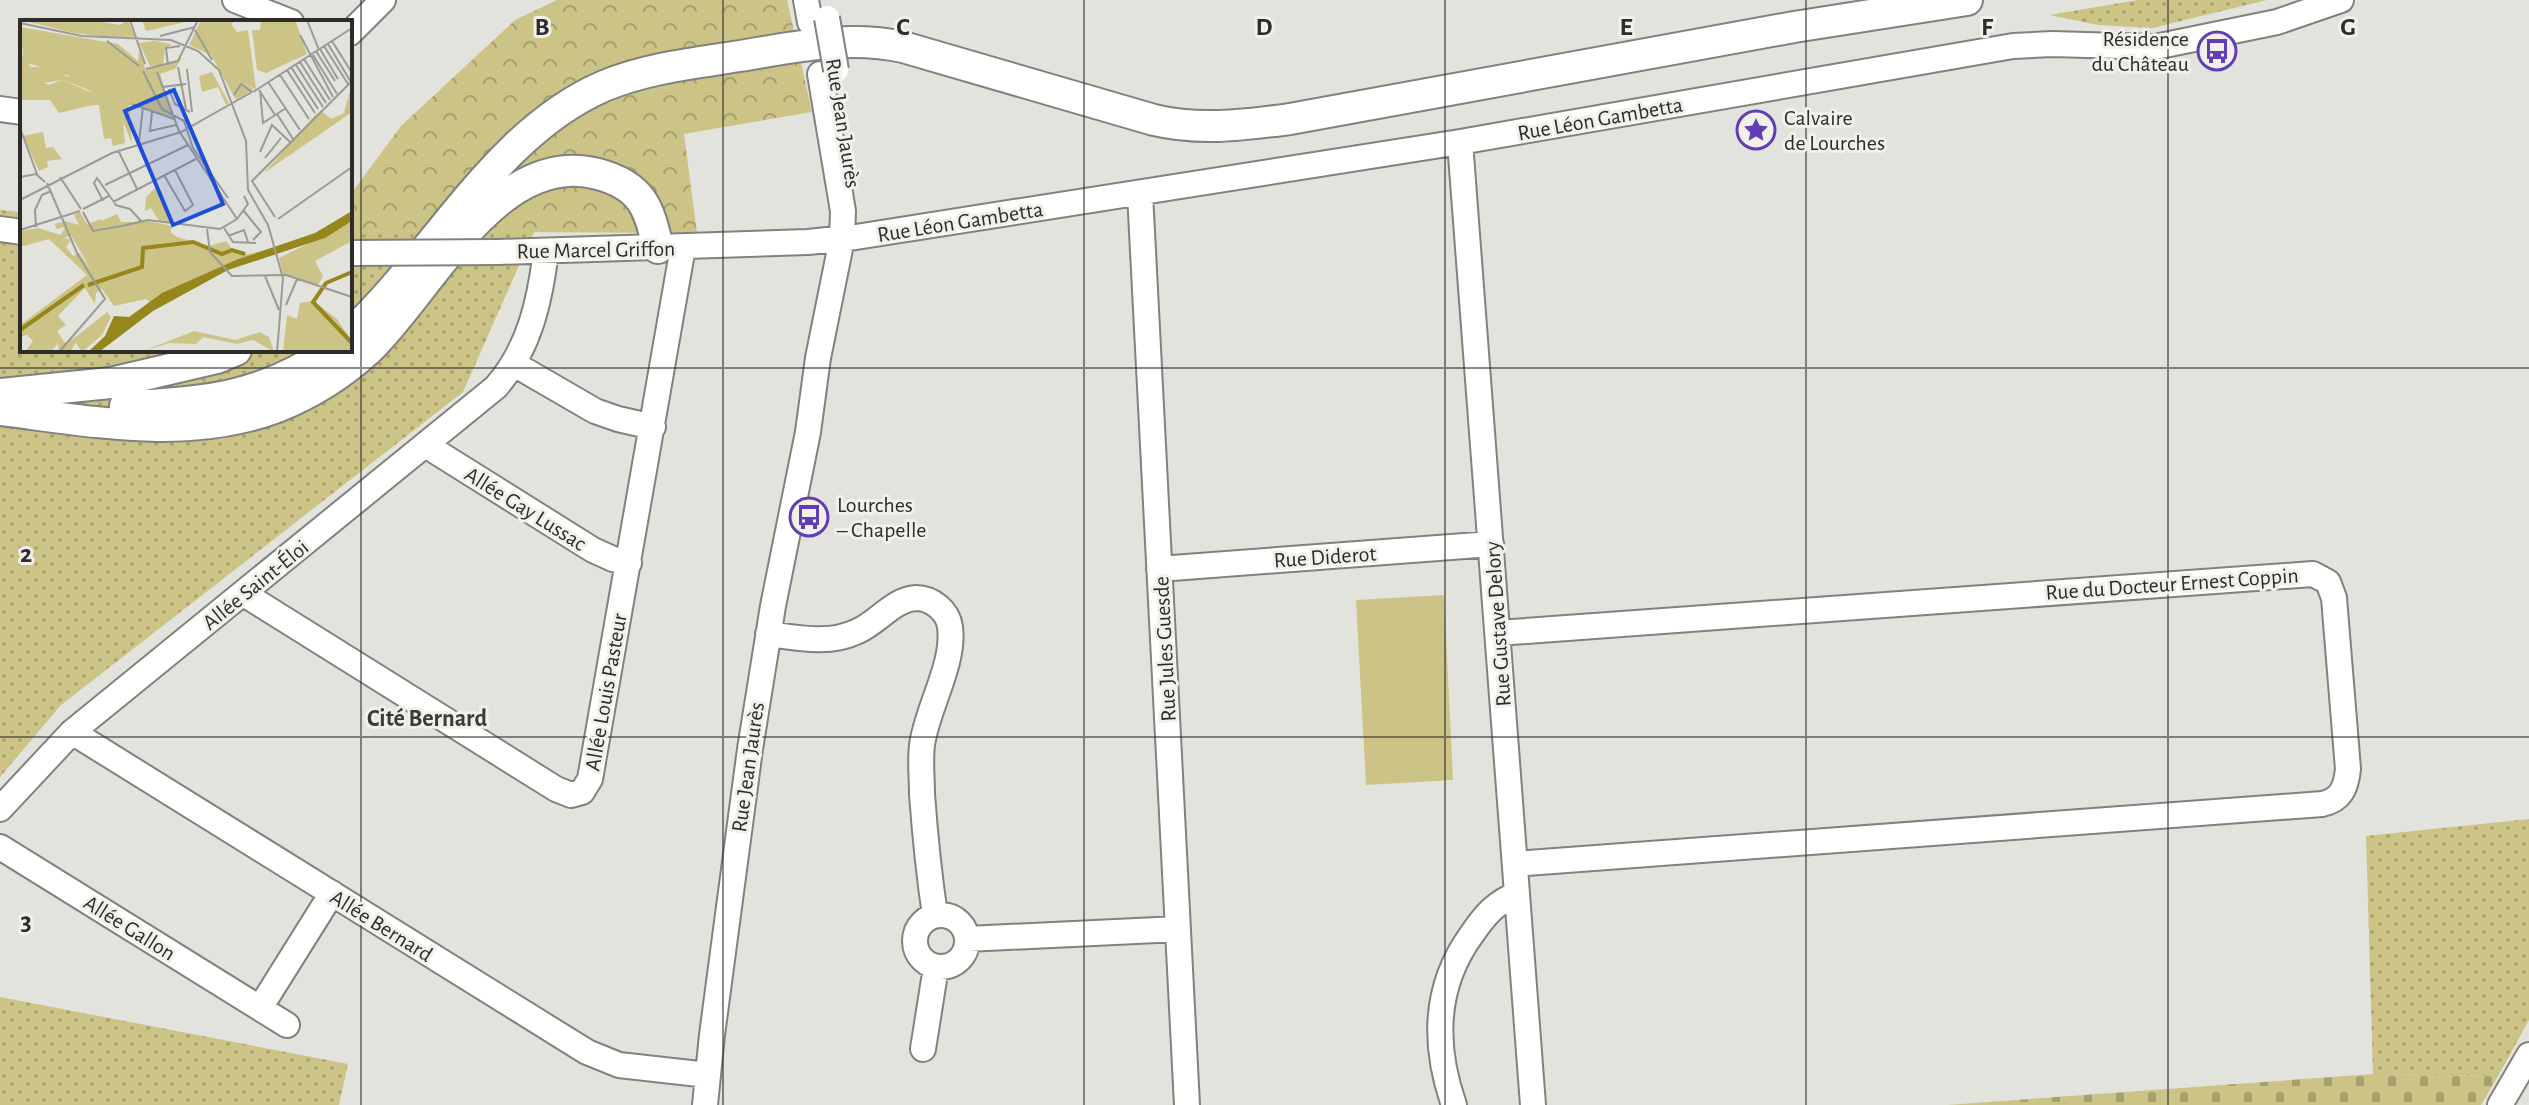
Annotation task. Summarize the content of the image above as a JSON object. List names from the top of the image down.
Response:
{
  "streets": {
    "street": [
      "Rue Léon Gambetta",
      "Rue Jean Jaurès",
      "Rue Marcel Griffon",
      "Allée Gay Lussac",
      "Rue Diderot",
      "Rue du Docteur Ernest Coppin",
      "Allée Saint-Éloi",
      "Rue Gustave Delory",
      "Rue Jules Guesde",
      "Allée Louis Pasteur",
      "Allée Bernard",
      "Allée Gallon"
    ]
  },
  "crossings": [
    ["Rue Léon Gambetta", "Rue Jean Jaurès"],
    ["Rue Léon Gambetta", "Rue Marcel Griffon"],
    ["Rue Léon Gambetta", "Rue Gustave Delory"],
    ["Rue Léon Gambetta", "Rue Jules Guesde"],
    ["Rue Jean Jaurès", "Rue Marcel Griffon"],
    ["Rue Jean Jaurès", "Allée Bernard"],
    ["Rue Marcel Griffon", "Allée Saint-Éloi"],
    ["Rue Marcel Griffon", "Allée Louis Pasteur"],
    ["Allée Gay Lussac", "Allée Saint-Éloi"],
    ["Allée Gay Lussac", "Allée Louis Pasteur"],
    ["Rue Diderot", "Rue Gustave Delory"],
    ["Rue Diderot", "Rue Jules Guesde"],
    ["Rue du Docteur Ernest Coppin", "Rue Gustave Delory"],
    ["Allée Saint-Éloi", "Allée Louis Pasteur"],
    ["Allée Saint-Éloi", "Allée Bernard"]
  ],
  "districts": ["Cité Bernard"],
  "places": {
    "bus stop": ["Résidence du Château", "Lourches – Chapelle"],
    "place": ["Calvaire de Lourches"]
  },
  "grid": {
    "columns": [
      "B",
      "C",
      "D",
      "E",
      "F",
      "G"
    ],
    "rows": ["2", "3"]
  }
}
